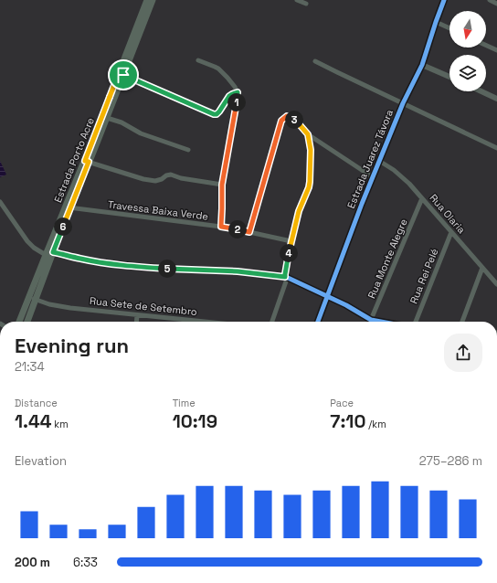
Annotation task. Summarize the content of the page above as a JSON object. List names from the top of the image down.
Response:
{
  "streets": {
    "main road": ["Estrada Porto Acre"],
    "street": [
      "Estrada Juarez Távora",
      "Travessa Baixa Verde",
      "Rua Olaria",
      "Rua Monte Alegre",
      "Rua Rei Pelé",
      "Rua Sete de Setembro"
    ]
  },
  "crossings": [
    ["Estrada Juarez Távora", "Rua Olaria"],
    ["Estrada Porto Acre", "Travessa Baixa Verde"],
    ["Estrada Porto Acre", "Rua Sete de Setembro"],
    ["Rua Olaria", "Rua Monte Alegre"],
    ["Rua Olaria", "Rua Rei Pelé"]
  ],
  "north": "bottom",
  "page": {
    "pins": [
      "1",
      "3",
      "6",
      "2",
      "4",
      "5"
    ],
    "heading": ["Evening run", "21:34"],
    "stats": [
      ["Distance", "1.44 km"],
      ["Time", "10:19"],
      ["Pace", "7:10 /km"]
    ],
    "chart": ["Elevation", "275–286 m"],
    "list": [
      {
        "name": "200 m",
        "note": "6:33"
      }
    ]
  }
}
